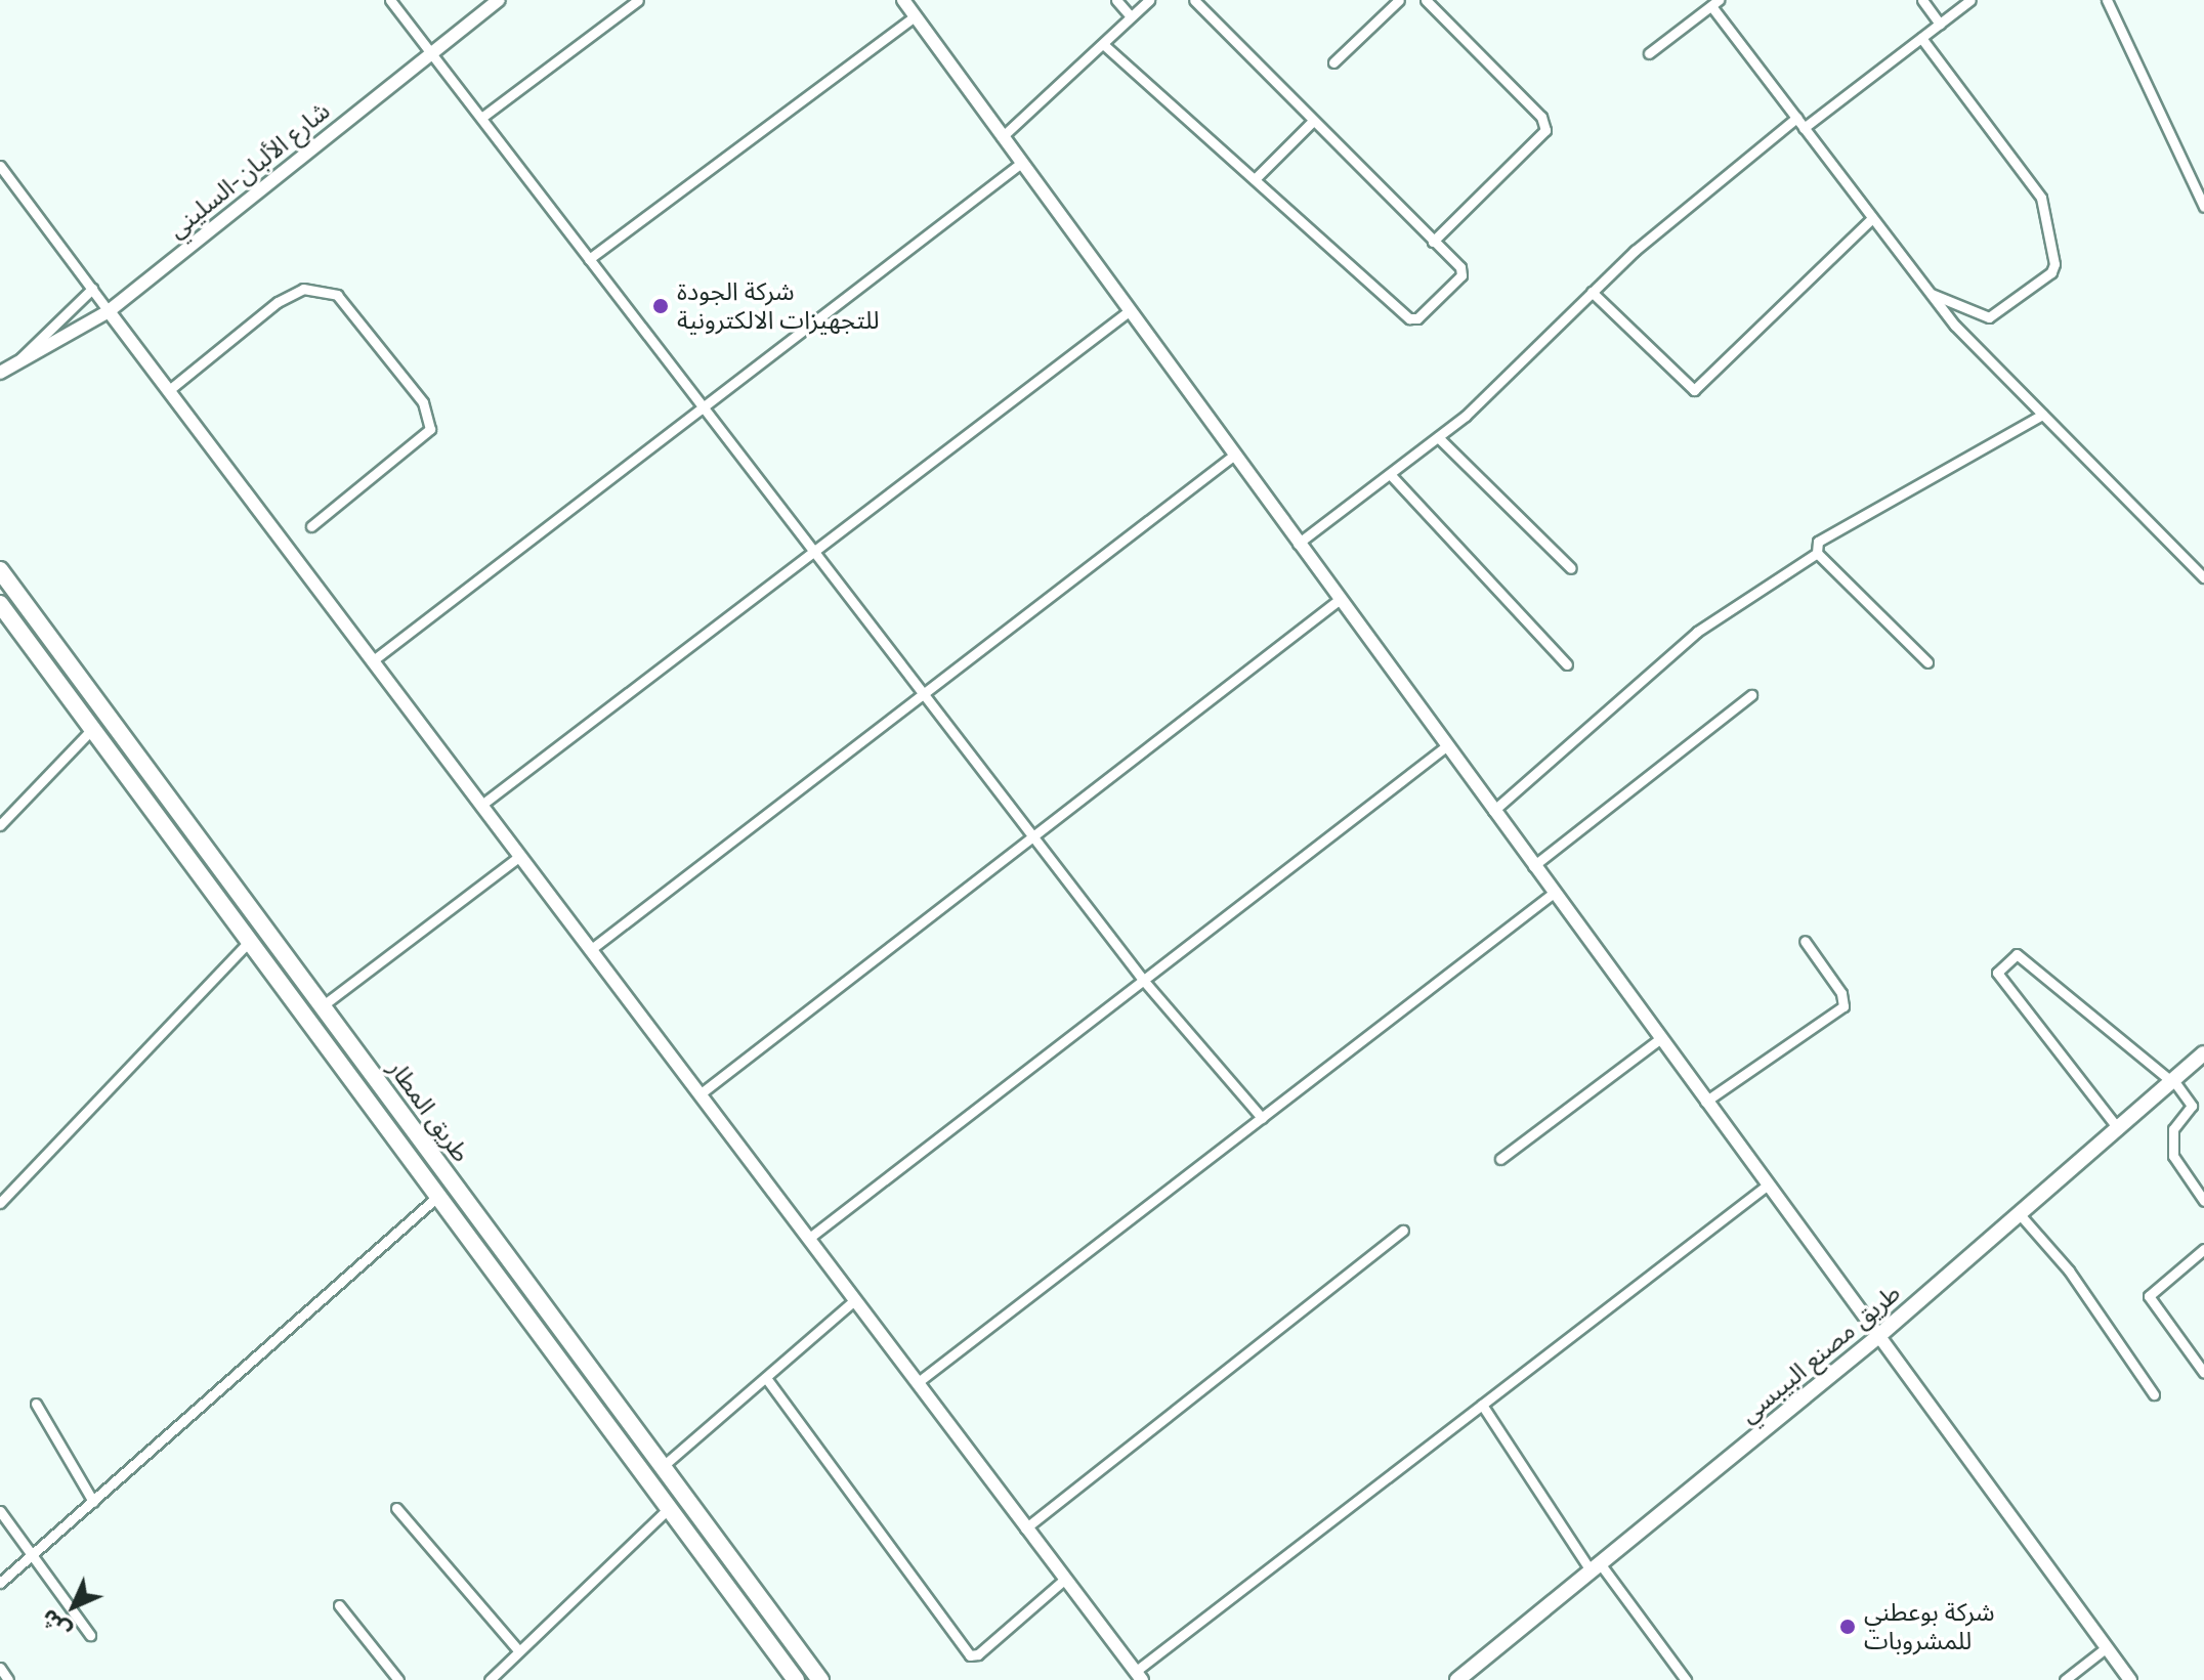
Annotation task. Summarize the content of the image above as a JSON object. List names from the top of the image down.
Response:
{
  "streets": {
    "highway": ["طريق المطار"],
    "main road": ["طريق مصنع البيبسي"],
    "street": ["شارع الألبان-السليني"]
  },
  "places": ["شركة الجودة للتجهيزات الالكترونية", "شركة بوعطني للمشروبات"],
  "north": "bottom left"
}
